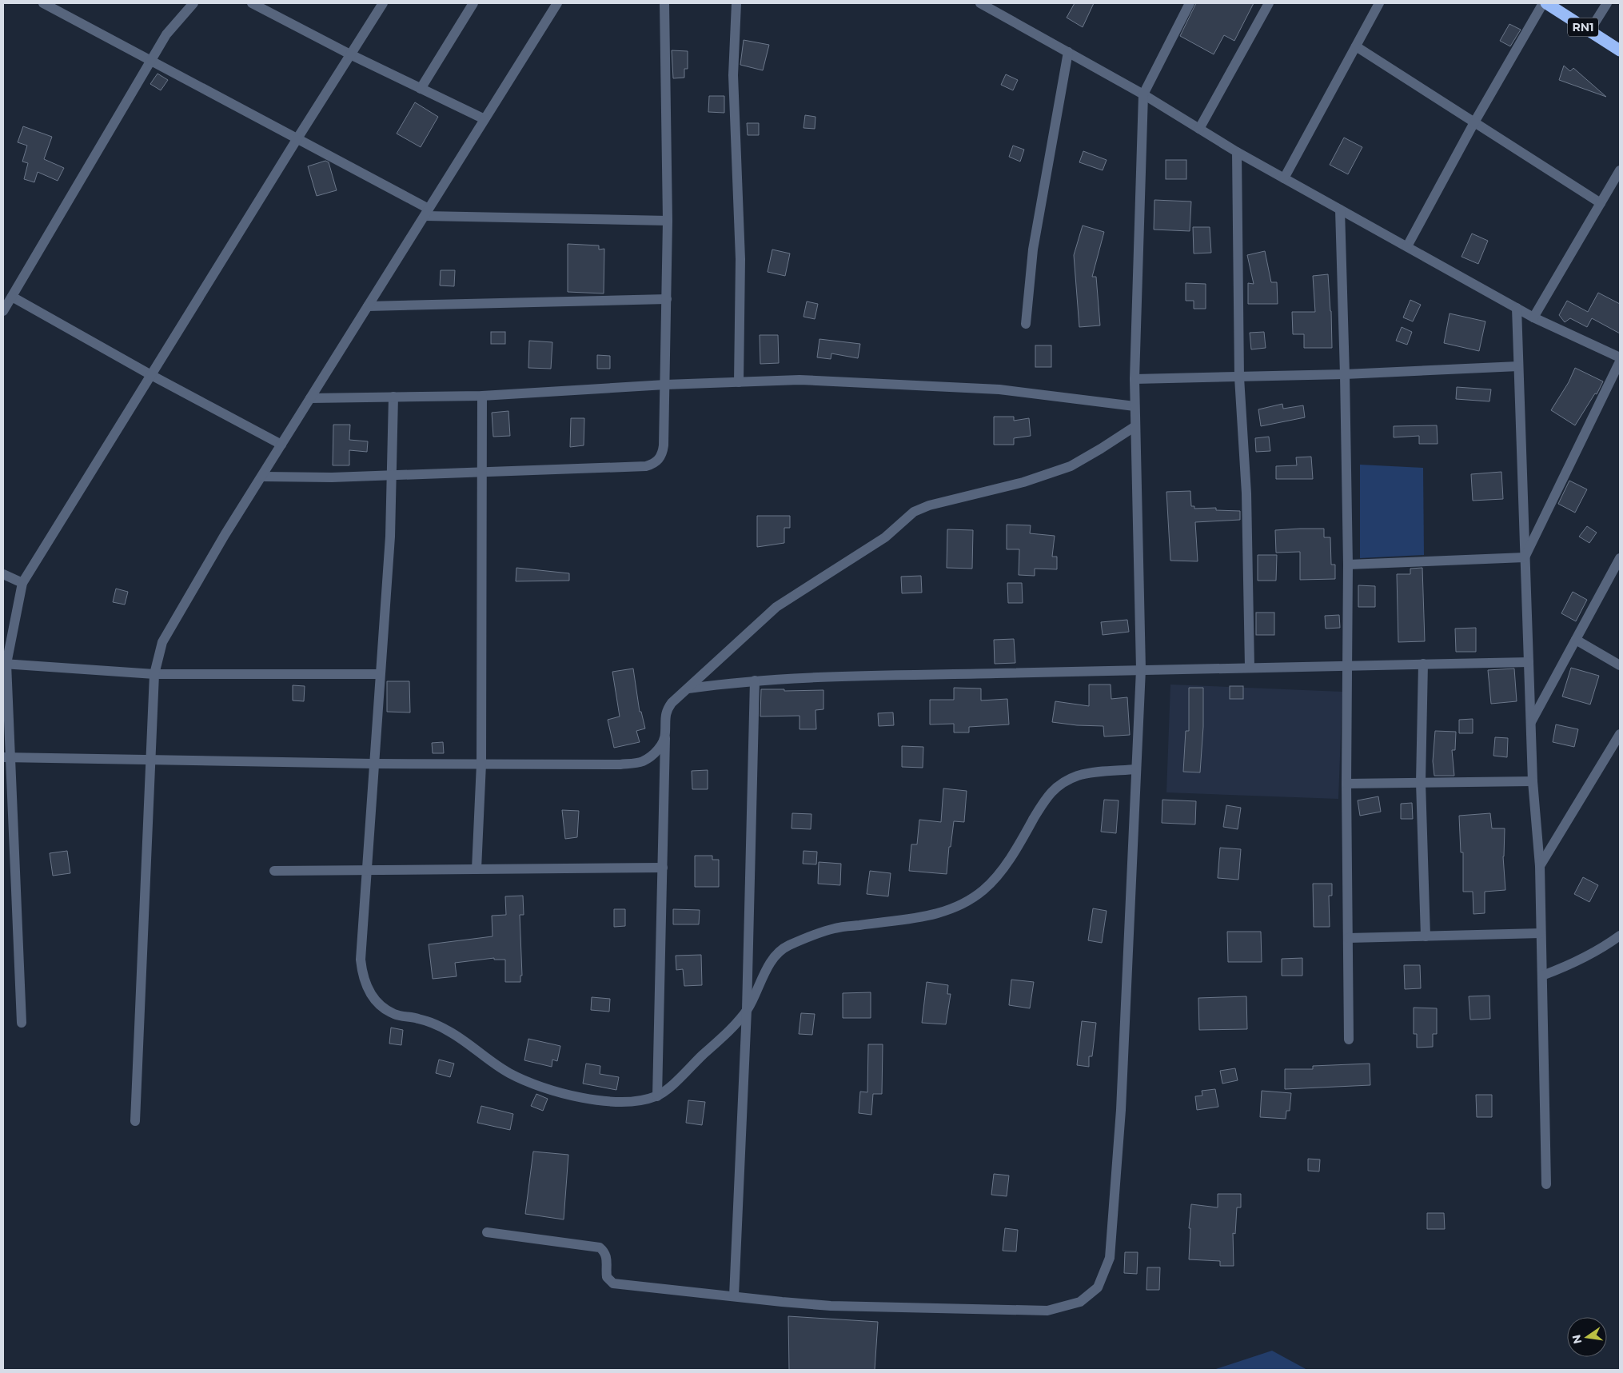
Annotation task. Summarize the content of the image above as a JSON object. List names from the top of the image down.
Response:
{
  "streets": {
    "highway": ["RN1"]
  },
  "north": "left"
}
